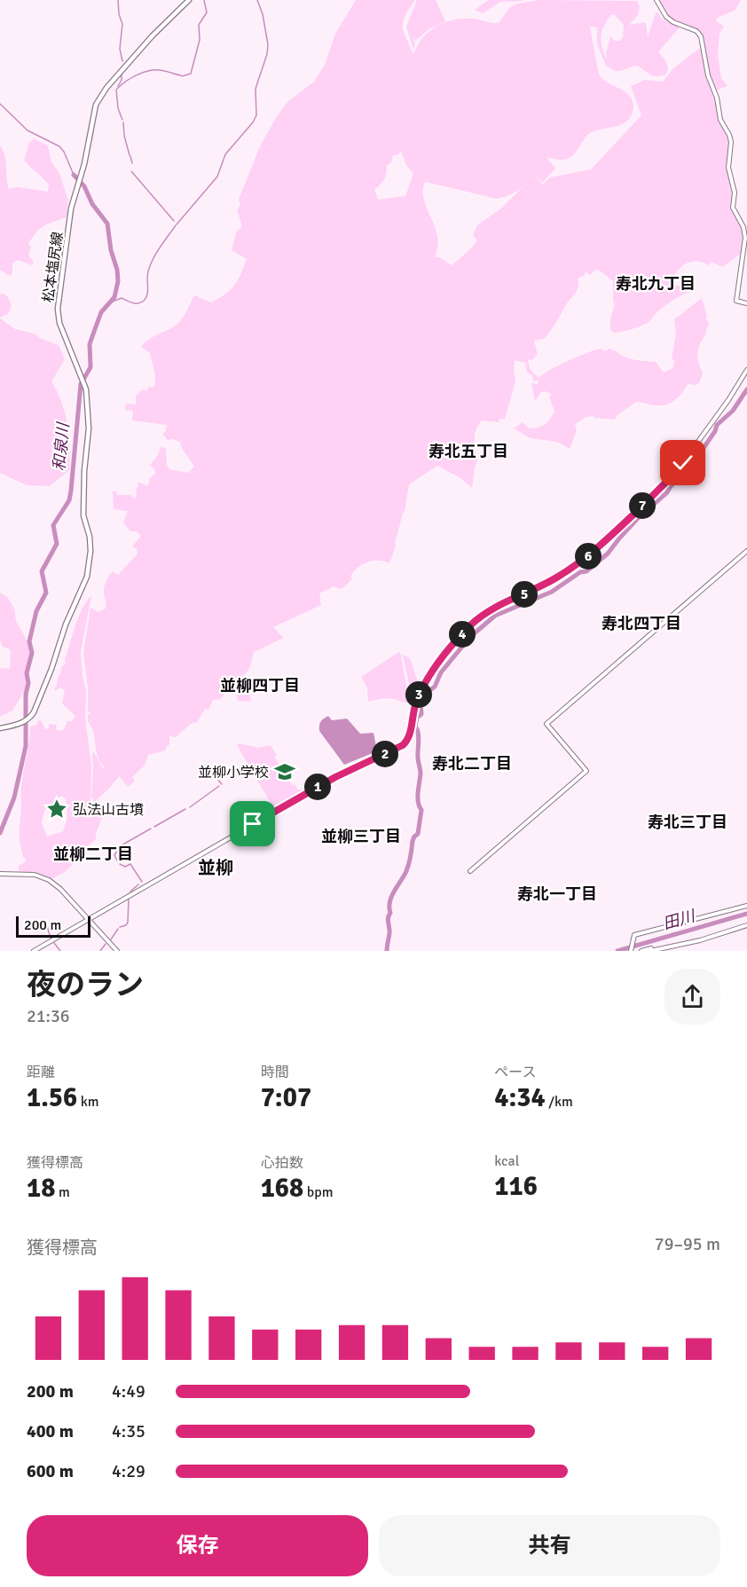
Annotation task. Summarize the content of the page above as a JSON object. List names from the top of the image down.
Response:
{
  "streets": {
    "main road": ["松本塩尻線"]
  },
  "districts": [
    "寿北九丁目",
    "寿北五丁目",
    "寿北四丁目",
    "並柳四丁目",
    "寿北二丁目",
    "寿北三丁目",
    "並柳三丁目",
    "並柳二丁目",
    "並柳",
    "寿北一丁目"
  ],
  "water": ["和泉川", "田川"],
  "places": {
    "school or university": ["並柳小学校"],
    "place": ["弘法山古墳"]
  },
  "scale_bar": "200 m",
  "page": {
    "pins": [
      "7",
      "6",
      "5",
      "4",
      "3",
      "2",
      "1"
    ],
    "scale": "200 m",
    "heading": ["夜のラン", "21:36"],
    "stats": [
      ["距離", "1.56 km"],
      ["時間", "7:07"],
      ["ペース", "4:34 /km"],
      ["獲得標高", "18 m"],
      ["心拍数", "168 bpm"],
      ["kcal", "116"]
    ],
    "chart": ["獲得標高", "79–95 m"],
    "list": [
      {
        "name": "200 m",
        "note": "4:49"
      },
      {
        "name": "400 m",
        "note": "4:35"
      },
      {
        "name": "600 m",
        "note": "4:29"
      }
    ],
    "buttons": ["保存", "共有"]
  }
}
